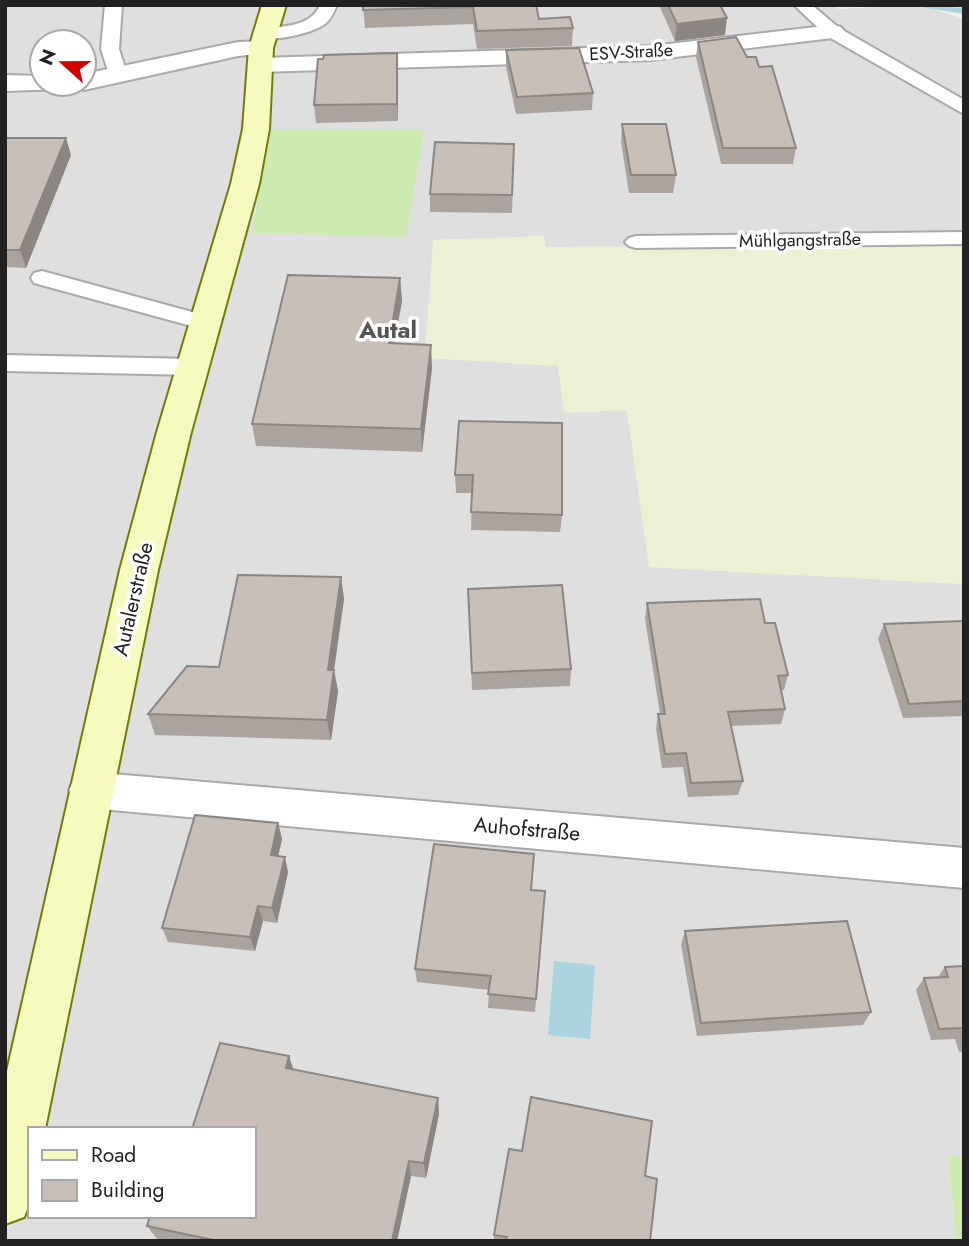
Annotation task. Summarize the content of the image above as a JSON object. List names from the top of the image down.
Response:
{
  "streets": {
    "main road": ["Autalerstraße"],
    "street": ["ESV-Straße", "Auhofstraße"],
    "lane": ["Mühlgangstraße"]
  },
  "crossings": [
    ["ESV-Straße", "Autalerstraße"],
    ["Autalerstraße", "Auhofstraße"]
  ],
  "districts": ["Autal"],
  "legend": ["Road", "Building"],
  "north": "left"
}
